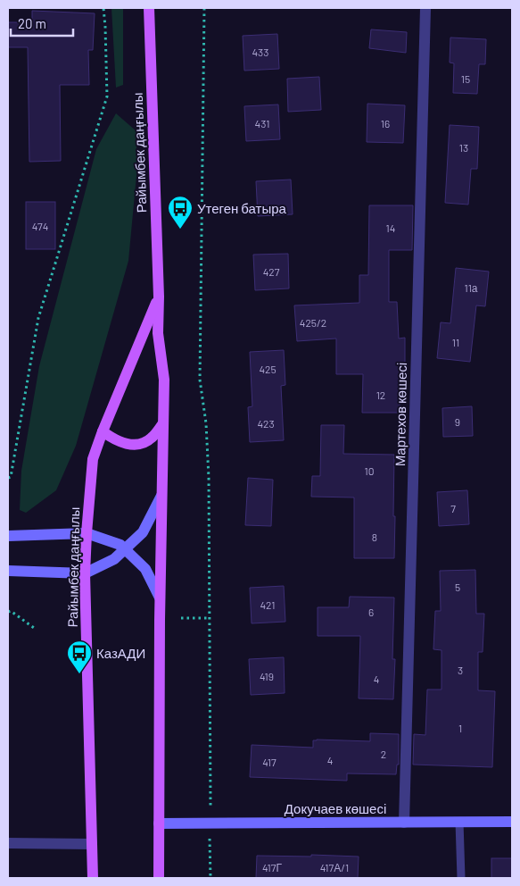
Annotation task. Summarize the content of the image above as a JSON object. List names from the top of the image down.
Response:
{
  "streets": {
    "main road": ["Райымбек даңғылы", "Докучаев көшесі"],
    "street": ["Мартехов көшесі"]
  },
  "crossings": [
    ["Райымбек даңғылы", "Докучаев көшесі"],
    ["Мартехов көшесі", "Докучаев көшесі"]
  ],
  "places": {
    "bus stop": ["Утеген батыра", "КазАДИ"]
  },
  "house_numbers": [
    "433",
    "15",
    "431",
    "16",
    "13",
    "474",
    "14",
    "427",
    "11а",
    "425/2",
    "11",
    "425",
    "12",
    "9",
    "423",
    "10",
    "7",
    "8",
    "5",
    "421",
    "6",
    "3",
    "419",
    "4",
    "1",
    "2",
    "4",
    "417",
    "417Г",
    "417А/1"
  ],
  "scale_bar": "20 m"
}
